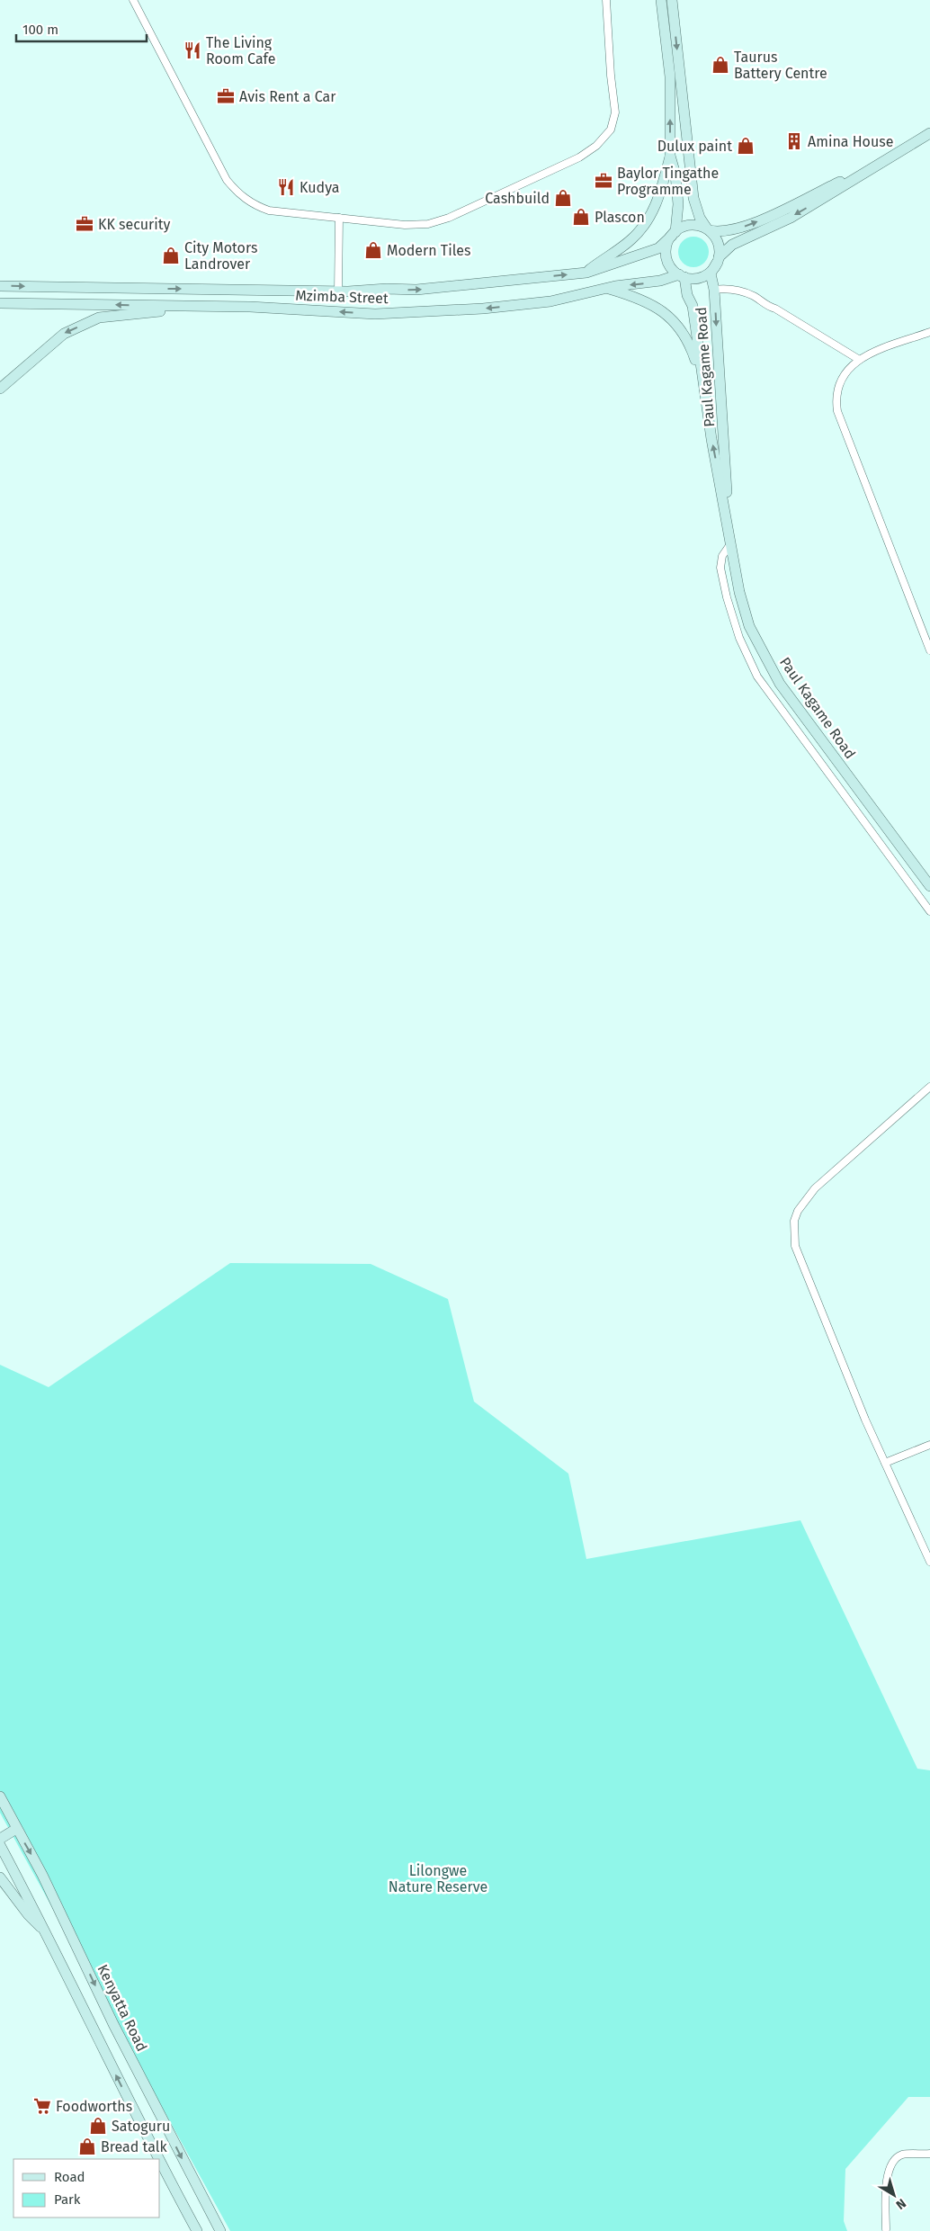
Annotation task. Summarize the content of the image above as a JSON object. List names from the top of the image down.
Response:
{
  "streets": {
    "main road": ["Mzimba Street", "Paul Kagame Road", "Kenyatta Road"]
  },
  "crossings": [
    ["Mzimba Street", "Paul Kagame Road"]
  ],
  "parks": ["Lilongwe Nature Reserve"],
  "places": {
    "restaurant": ["The Living Room Cafe", "Kudya"],
    "shop": [
      "Taurus Battery Centre",
      "Dulux paint",
      "Cashbuild",
      "Plascon",
      "Modern Tiles",
      "City Motors Landrover",
      "Satoguru",
      "Bread talk"
    ],
    "office": ["Avis Rent a Car", "Baylor Tingathe Programme", "KK security"],
    "building": ["Amina House"],
    "supermarket": ["Foodworths"]
  },
  "legend": ["Road", "Park"],
  "scale_bar": "100 m",
  "north": "bottom right"
}
